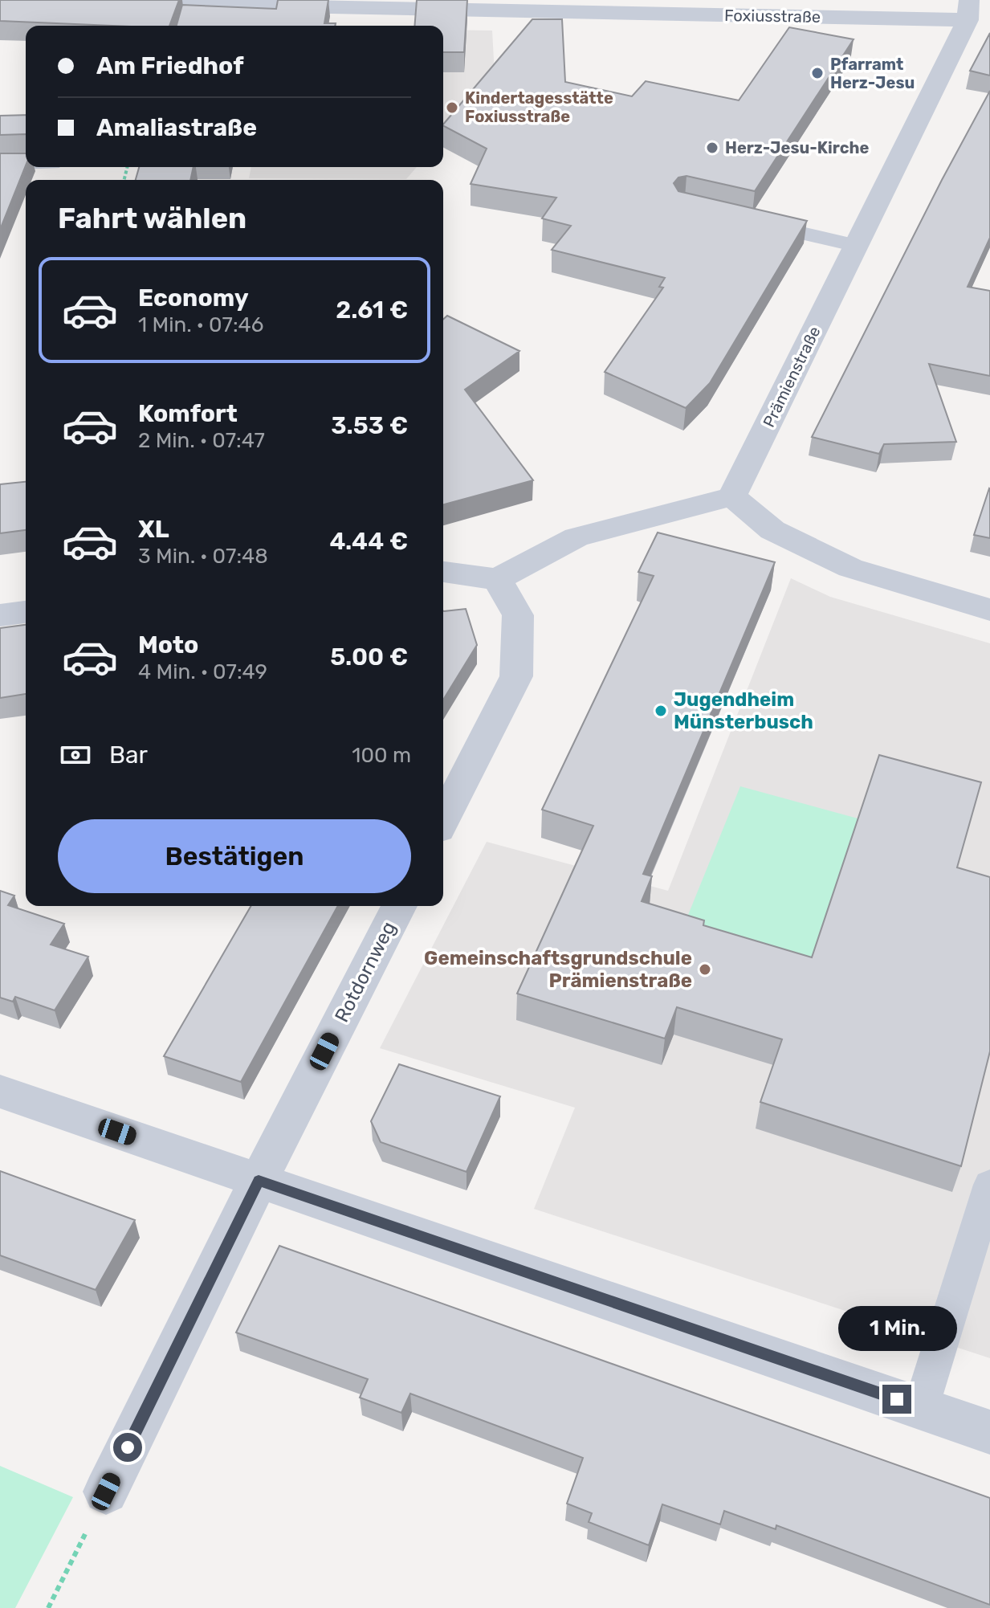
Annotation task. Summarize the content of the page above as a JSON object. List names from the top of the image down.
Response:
{
  "streets": {
    "street": ["Foxiusstraße", "Prämienstraße", "Rotdornweg"]
  },
  "crossings": [
    ["Foxiusstraße", "Prämienstraße"]
  ],
  "places": [
    "Pfarramt Herz-Jesu",
    "Kindertagesstätte Foxiusstraße",
    "Herz-Jesu-Kirche",
    "Jugendheim Münsterbusch",
    "Gemeinschaftsgrundschule Prämienstraße"
  ],
  "page": {
    "banner": ["Am Friedhof", "Amaliastraße"],
    "heading": "Fahrt wählen",
    "list": [
      {
        "name": "Economy",
        "note": "1 Min. · 07:46",
        "value": "2.61 €"
      },
      {
        "name": "Komfort",
        "note": "2 Min. · 07:47",
        "value": "3.53 €"
      },
      {
        "name": "XL",
        "note": "3 Min. · 07:48",
        "value": "4.44 €"
      },
      {
        "name": "Moto",
        "note": "4 Min. · 07:49",
        "value": "5.00 €"
      }
    ],
    "pay": ["Bar", "100 m"],
    "buttons": "Bestätigen",
    "bubble": "1 Min."
  }
}
